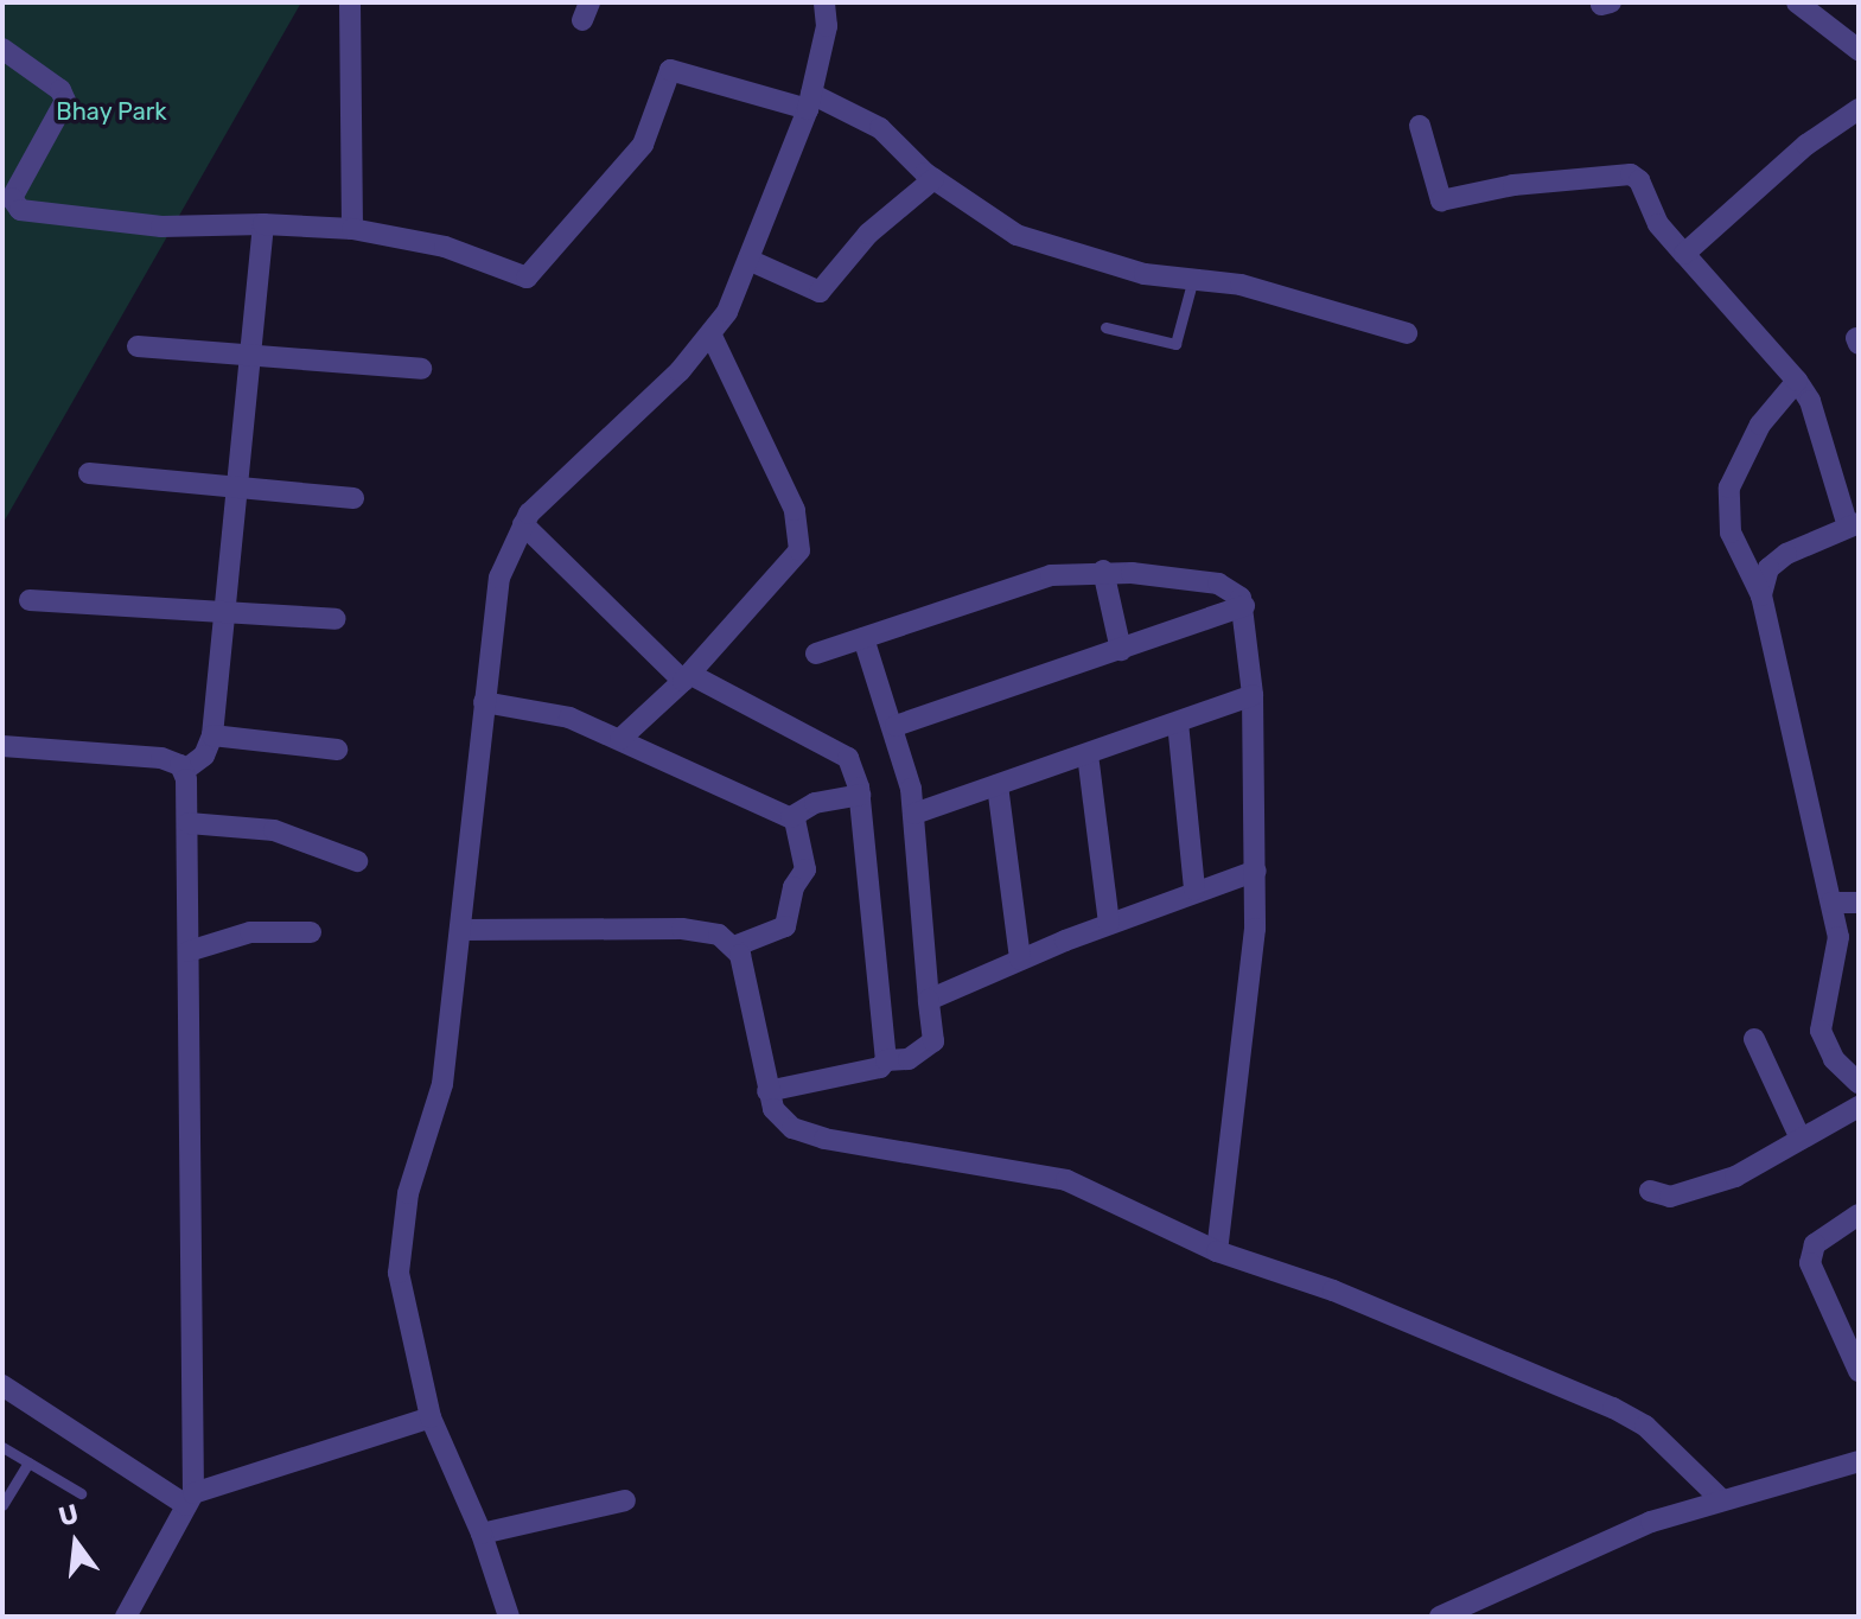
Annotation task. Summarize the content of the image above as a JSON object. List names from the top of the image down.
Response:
{
  "parks": ["Bhay Park"],
  "north": "top"
}
